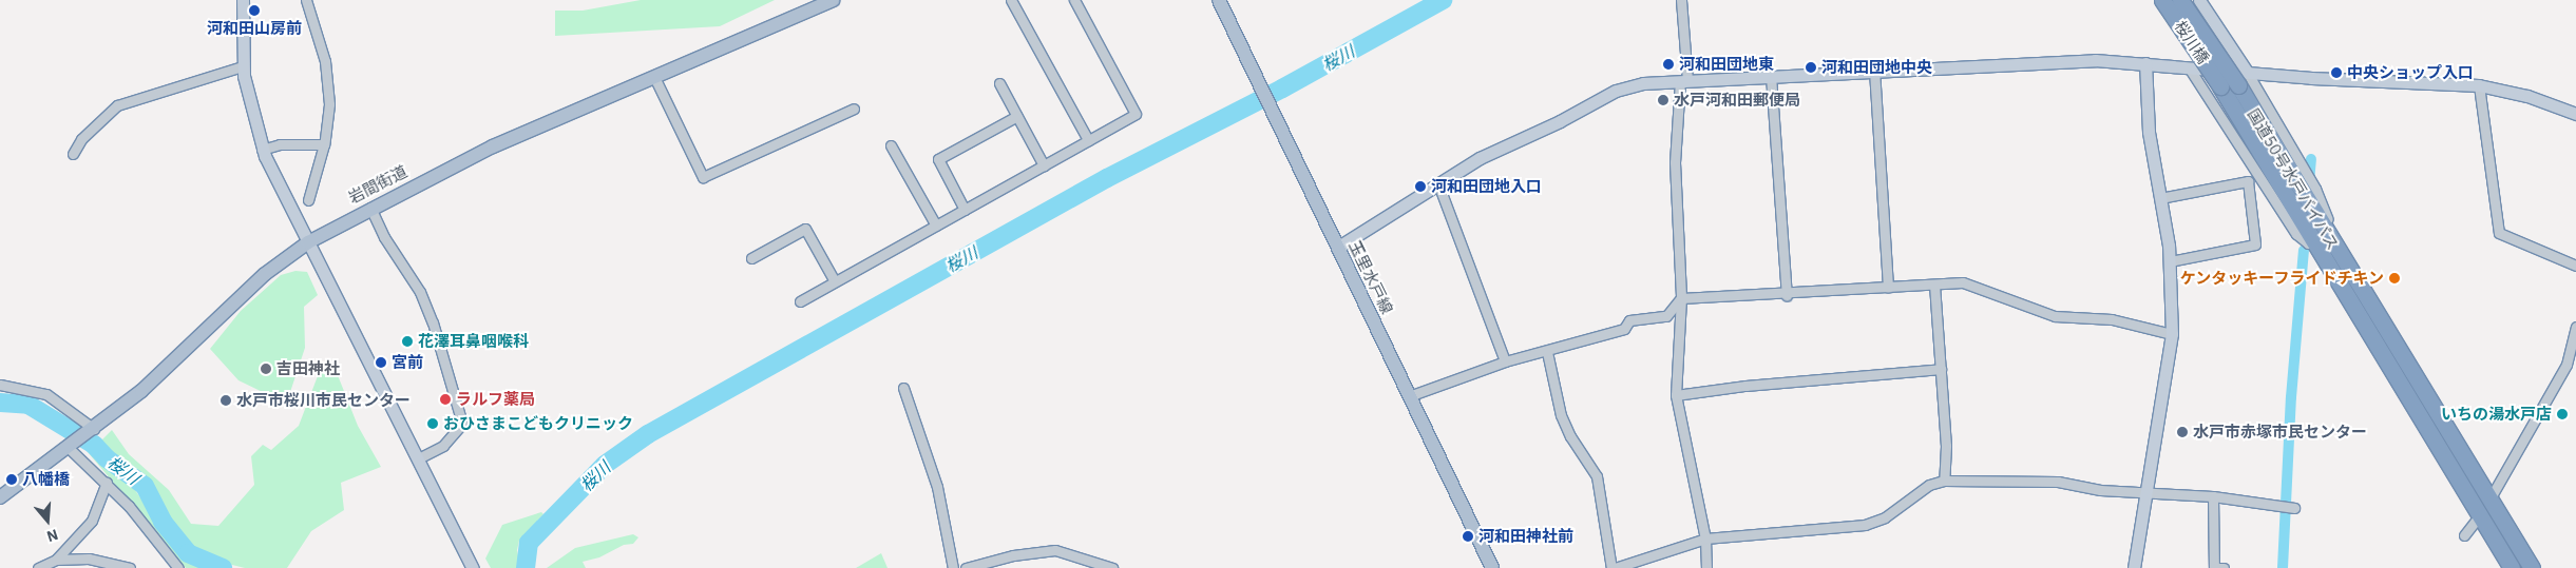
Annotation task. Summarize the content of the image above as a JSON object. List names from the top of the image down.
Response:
{
  "streets": {
    "highway": ["桜川橋", "国道50号水戸バイパス"],
    "main road": ["岩間街道", "玉里水戸線"]
  },
  "crossings": [
    ["桜川橋", "国道50号水戸バイパス"]
  ],
  "water": ["桜川"],
  "places": [
    "河和田山房前",
    "河和田団地東",
    "河和田団地中央",
    "中央ショップ入口",
    "水戸河和田郵便局",
    "河和田団地入口",
    "ケンタッキーフライドチキン",
    "花澤耳鼻咽喉科",
    "宮前",
    "吉田神社",
    "ラルフ薬局",
    "水戸市桜川市民センター",
    "いちの湯水戸店",
    "おひさまこどもクリニック",
    "水戸市赤塚市民センター",
    "八幡橋",
    "河和田神社前"
  ],
  "north": "bottom"
}
